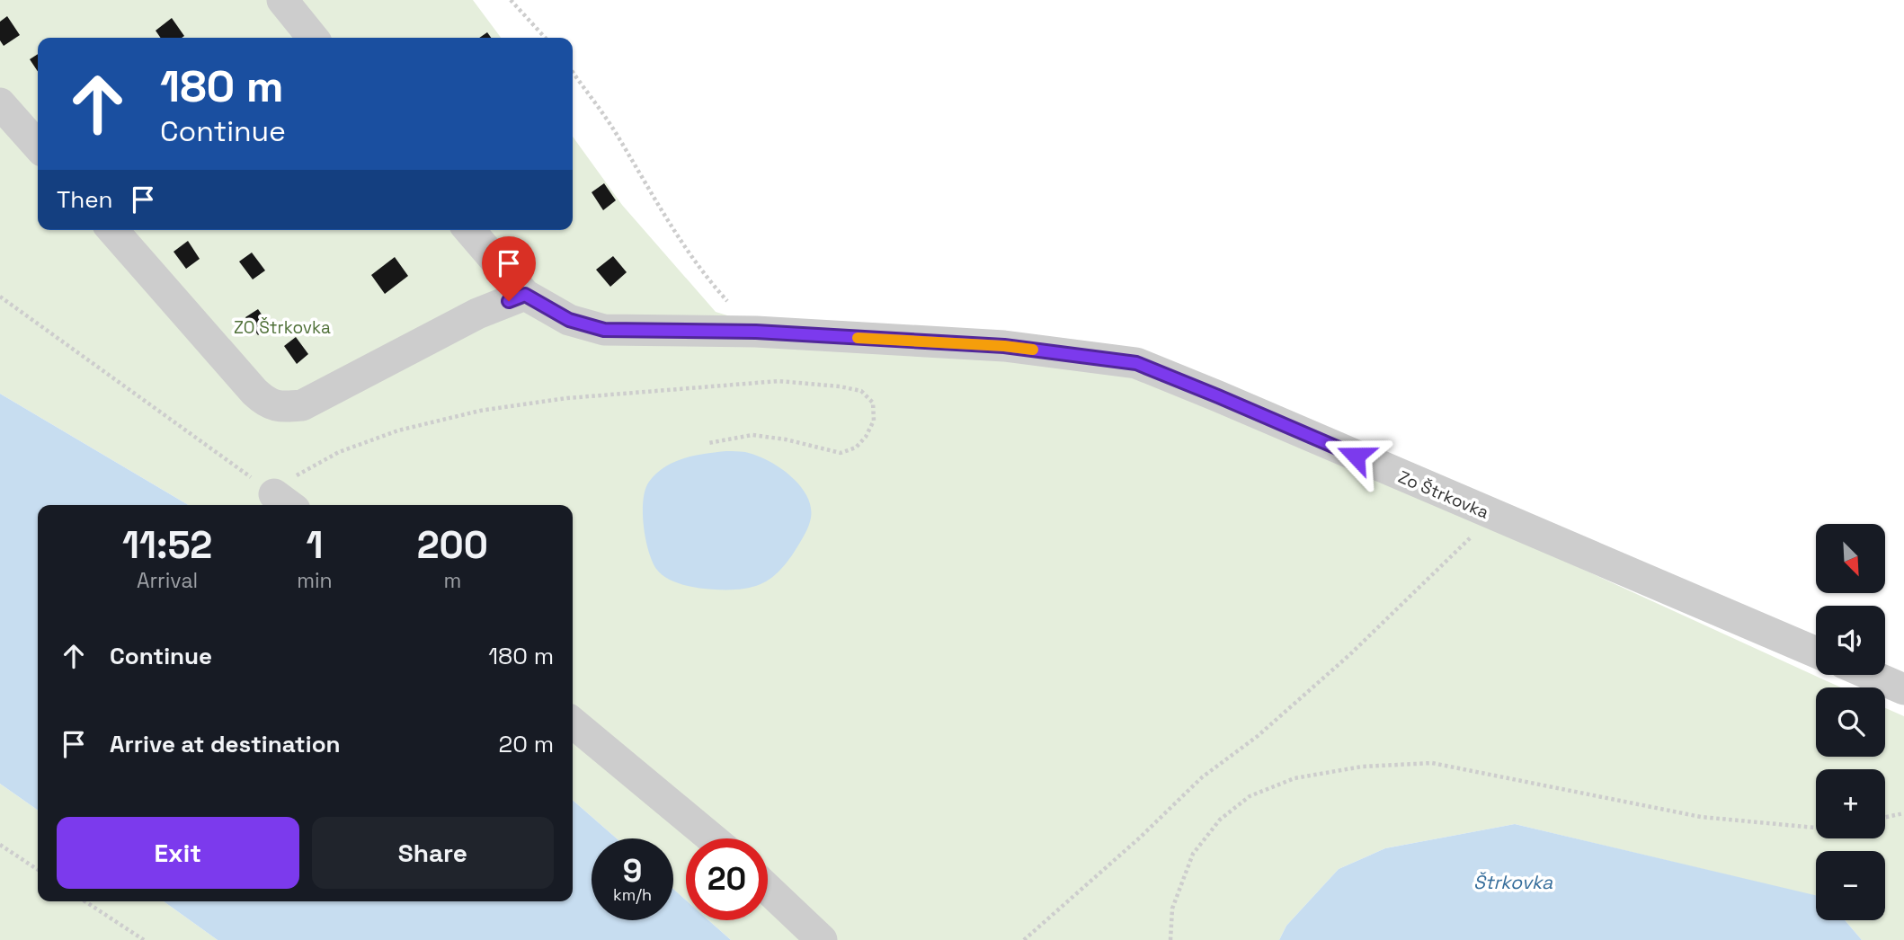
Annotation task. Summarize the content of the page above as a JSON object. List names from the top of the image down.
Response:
{
  "streets": {
    "lane": ["Zo Štrkovka"]
  },
  "water": ["Štrkovka"],
  "parks": ["ZO Štrkovka"],
  "north": "bottom right",
  "page": {
    "turn": ["180 m", "Continue"],
    "then": "Then",
    "eta": [
      "11:52",
      "Arrival",
      "1",
      "min",
      "200",
      "m"
    ],
    "map_buttons": ["+", "−"],
    "list": [
      {
        "name": "Continue",
        "value": "180 m"
      },
      {
        "name": "Arrive at destination",
        "value": "20 m"
      }
    ],
    "buttons": ["Exit", "Share"],
    "speed": "9 km/h",
    "limit": "20"
  }
}
